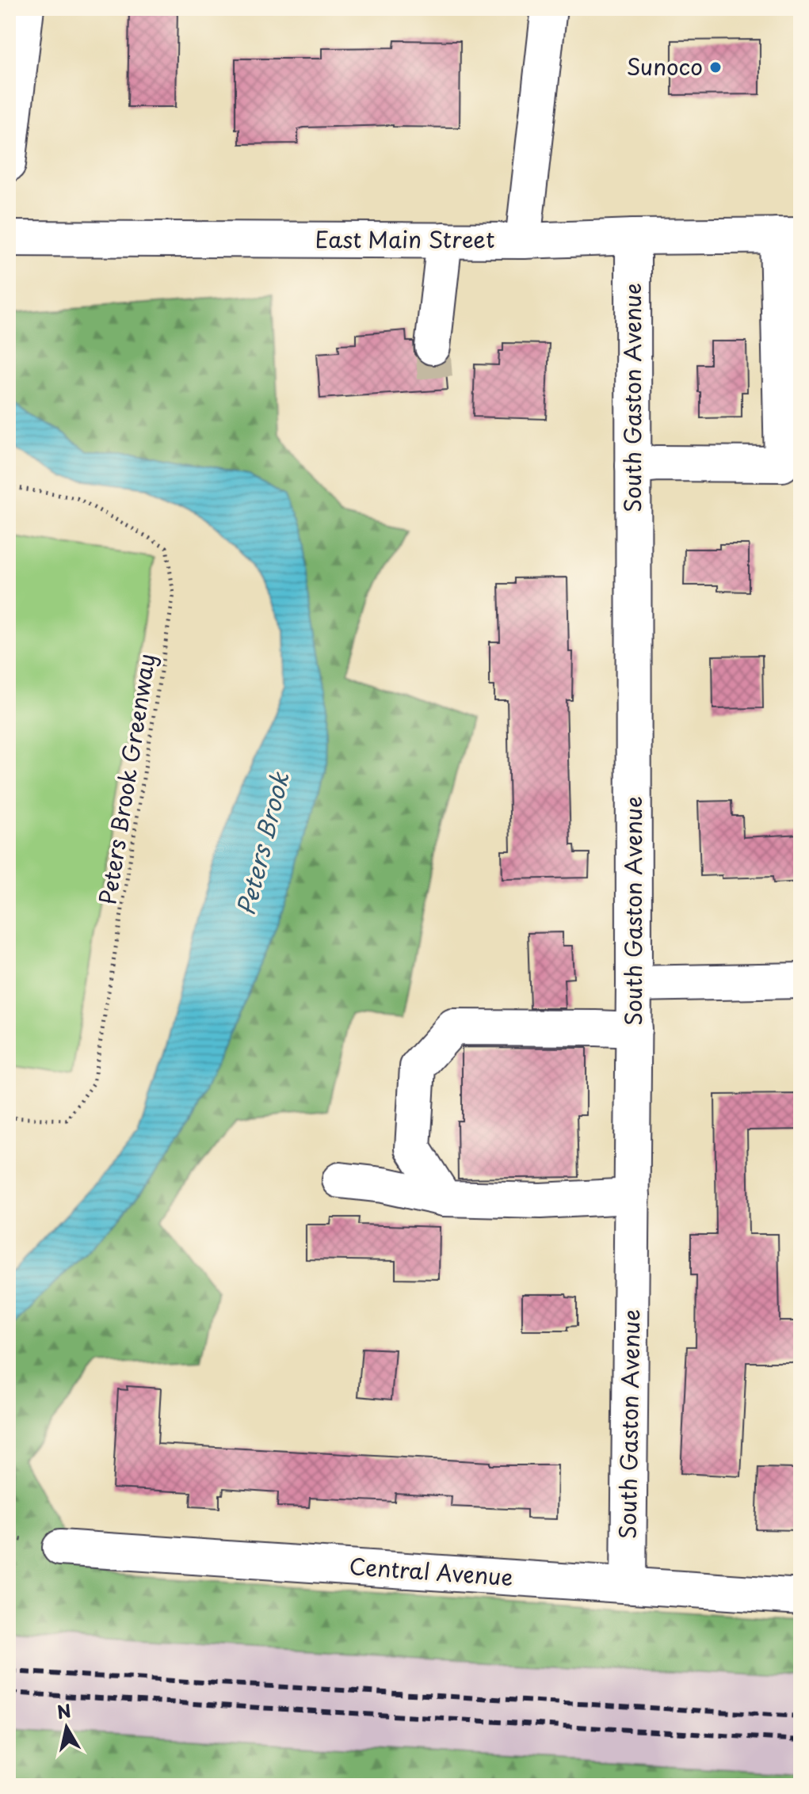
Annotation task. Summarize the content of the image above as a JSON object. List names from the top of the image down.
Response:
{
  "streets": {
    "street": ["East Main Street", "South Gaston Avenue", "Central Avenue"],
    "path": ["Peters Brook Greenway"]
  },
  "crossings": [
    ["East Main Street", "South Gaston Avenue"],
    ["South Gaston Avenue", "Central Avenue"]
  ],
  "water": ["Peters Brook"],
  "places": ["Sunoco"],
  "north": "top"
}
